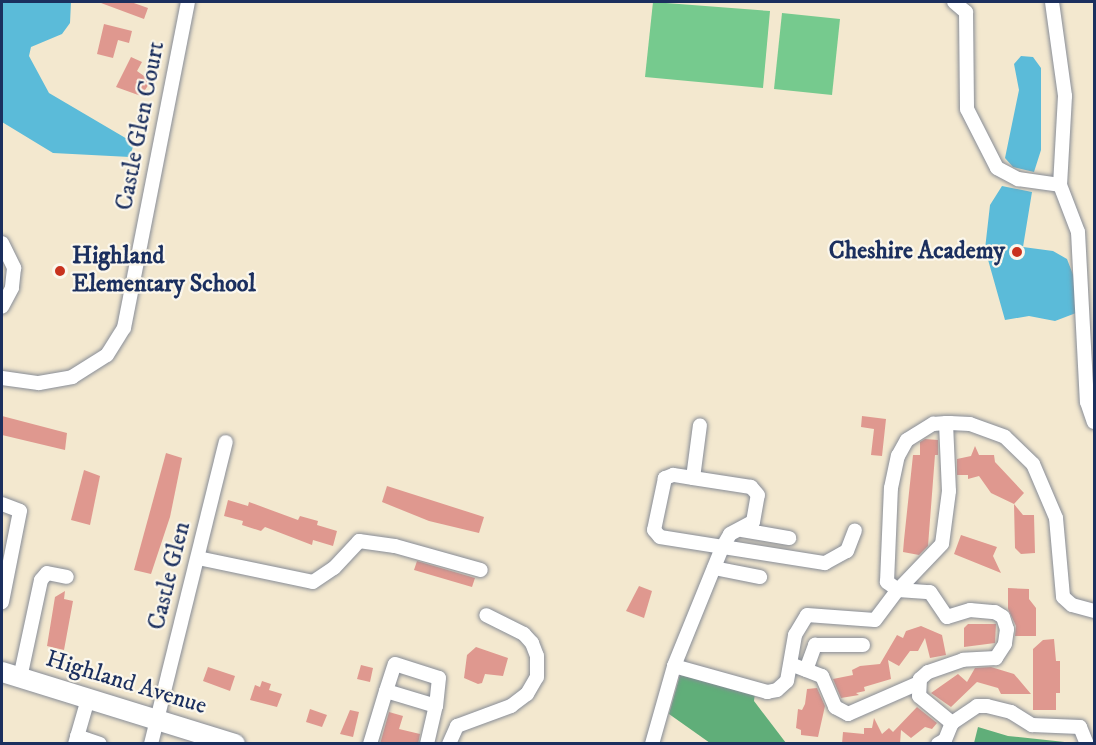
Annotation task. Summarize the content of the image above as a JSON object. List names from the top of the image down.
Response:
{
  "streets": {
    "highway": ["Highland Avenue"],
    "street": ["Castle Glen Court", "Castle Glen"]
  },
  "crossings": [
    ["Castle Glen", "Highland Avenue"]
  ],
  "places": ["Cheshire Academy", "Highland Elementary School"]
}
